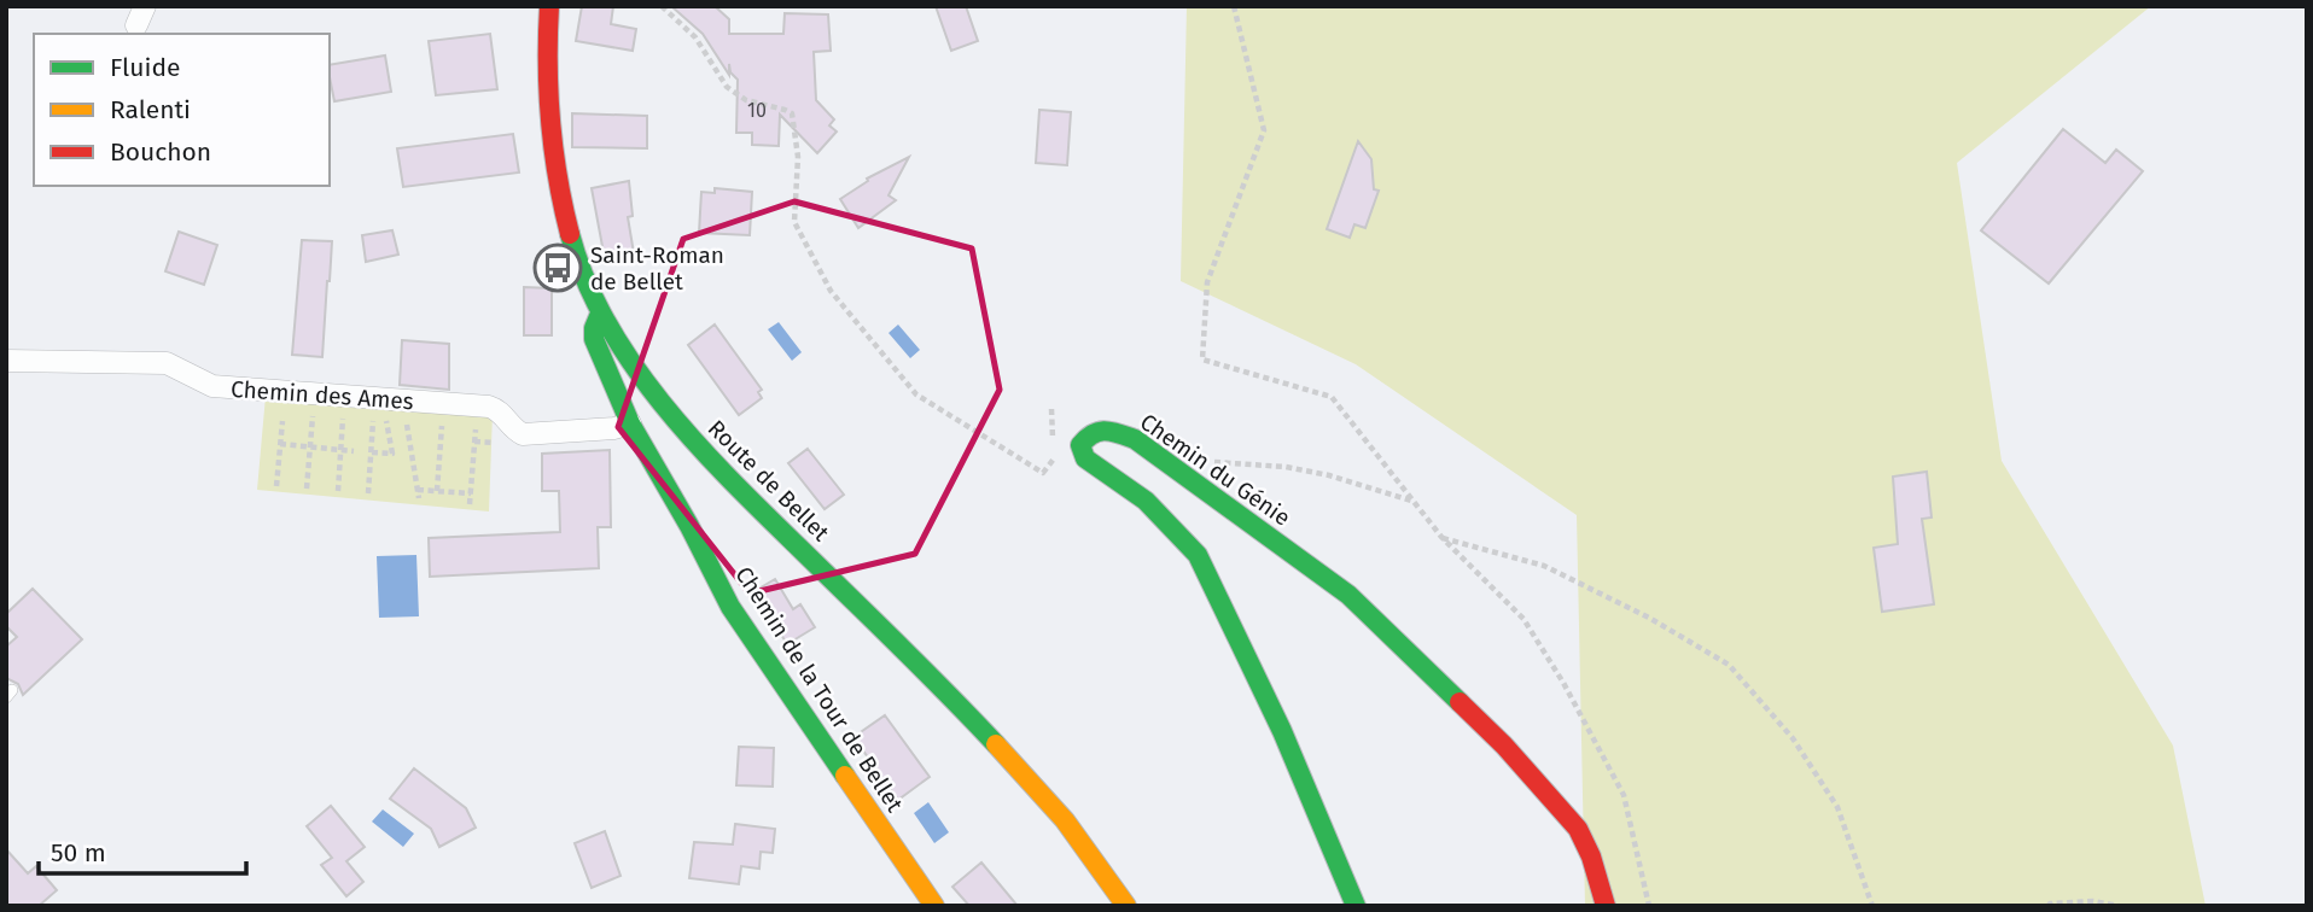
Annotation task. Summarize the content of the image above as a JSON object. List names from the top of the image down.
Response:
{
  "streets": {
    "street": [
      "Chemin des Ames",
      "Chemin du Génie",
      "Route de Bellet",
      "Chemin de la Tour de Bellet"
    ]
  },
  "crossings": [
    ["Chemin des Ames", "Chemin de la Tour de Bellet"],
    ["Route de Bellet", "Chemin de la Tour de Bellet"]
  ],
  "places": {
    "bus stop": ["Saint-Roman de Bellet"]
  },
  "house_numbers": ["10"],
  "legend": ["Fluide", "Ralenti", "Bouchon"],
  "scale_bar": "50 m"
}
